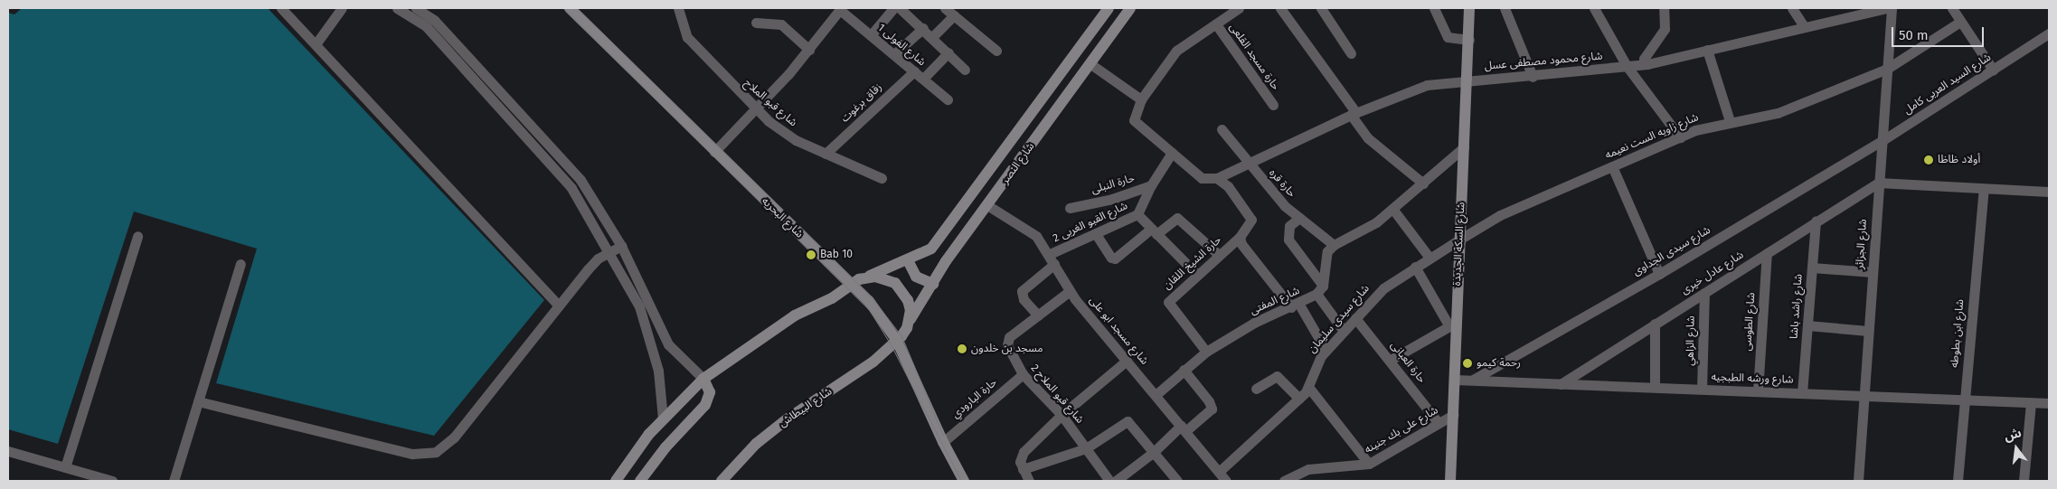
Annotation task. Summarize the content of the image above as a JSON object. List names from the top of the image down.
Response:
{
  "streets": {
    "main road": [
      "شارع النصر",
      "شارع البحريه",
      "شارع السكة الجديدة",
      "شارع البيطاش"
    ],
    "street": [
      "شارع الفولى 1",
      "حارة مسجد القلعى",
      "شارع محمود مصطفى عسل",
      "شارع السيد العربى كامل",
      "شارع قبو الملاح",
      "زقاق برغوت",
      "شارع زاويه الست نعيمه",
      "حارة قره",
      "حارة النبلى",
      "شارع القبو الغربى 2",
      "شارع الجزائر",
      "شارع سيدى الجداوى",
      "حارة الشيخ اللقان",
      "شارع عادل خيرى",
      "شارع المفتى",
      "شارع راشد باشا",
      "شارع سيدى سليمان",
      "شارع الطوسى",
      "شارع مسجد ابو على",
      "شارع ابن بطوطه",
      "شارع الزاهي",
      "حارة العبانى",
      "شارع ورشه الطبجيه",
      "شارع قبو الملاح 2",
      "حارة البارودي",
      "شارع على بك جنينه"
    ]
  },
  "crossings": [
    ["شارع الفولى 1", "زقاق برغوت"],
    ["شارع محمود مصطفى عسل", "حارة قره"],
    ["شارع محمود مصطفى عسل", "شارع السكة الجديدة"],
    ["شارع السيد العربى كامل", "شارع الجزائر"],
    ["شارع السيد العربى كامل", "شارع سيدى الجداوى"],
    ["شارع قبو الملاح", "زقاق برغوت"],
    ["شارع زاويه الست نعيمه", "شارع السكة الجديدة"],
    ["شارع زاويه الست نعيمه", "شارع الجزائر"],
    ["شارع زاويه الست نعيمه", "شارع سيدى سليمان"],
    ["شارع النصر", "شارع البحريه"],
    ["شارع النصر", "شارع مسجد ابو على"],
    ["شارع النصر", "شارع البيطاش"],
    ["حارة النبلى", "شارع القبو الغربى 2"],
    ["شارع البحريه", "حارة البارودي"],
    ["شارع البحريه", "شارع البيطاش"],
    ["شارع القبو الغربى 2", "شارع مسجد ابو على"],
    ["شارع القبو الغربى 2", "شارع قبو الملاح 2"],
    ["شارع السكة الجديدة", "شارع سيدى سليمان"],
    ["شارع السكة الجديدة", "شارع ورشه الطبجيه"],
    ["شارع السكة الجديدة", "شارع على بك جنينه"],
    ["شارع الجزائر", "شارع سيدى الجداوى"],
    ["شارع الجزائر", "شارع عادل خيرى"],
    ["شارع الجزائر", "شارع ورشه الطبجيه"],
    ["شارع سيدى الجداوى", "شارع ورشه الطبجيه"],
    ["حارة الشيخ اللقان", "شارع المفتى"],
    ["شارع عادل خيرى", "شارع راشد باشا"],
    ["شارع عادل خيرى", "شارع الطوسى"],
    ["شارع عادل خيرى", "شارع الزاهي"],
    ["شارع عادل خيرى", "شارع ورشه الطبجيه"],
    ["شارع المفتى", "شارع مسجد ابو على"],
    ["شارع راشد باشا", "شارع ورشه الطبجيه"],
    ["شارع سيدى سليمان", "شارع مسجد ابو على"],
    ["شارع سيدى سليمان", "حارة العبانى"],
    ["شارع الطوسى", "شارع ورشه الطبجيه"],
    ["شارع ابن بطوطه", "شارع ورشه الطبجيه"],
    ["شارع الزاهي", "شارع ورشه الطبجيه"],
    ["حارة العبانى", "شارع على بك جنينه"],
    ["شارع قبو الملاح 2", "حارة البارودي"]
  ],
  "places": [
    "أولاد ظاظا",
    "Bab 10",
    "مسجد بن خلدون",
    "رحمة كيمو"
  ],
  "scale_bar": "50 m",
  "north": "top"
}
